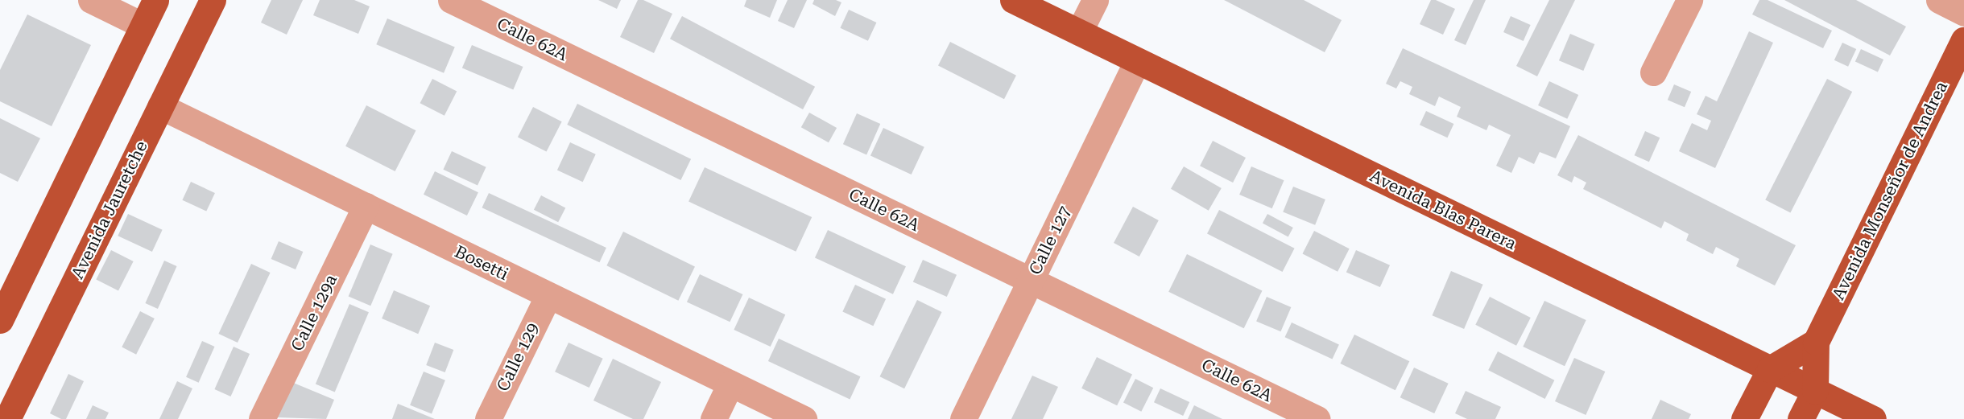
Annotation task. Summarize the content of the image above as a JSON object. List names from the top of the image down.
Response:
{
  "streets": {
    "main road": ["Avenida Monseñor de Andrea", "Avenida Jauretche", "Avenida Blas Parera"],
    "street": [
      "Calle 62A",
      "Calle 127",
      "Bosetti",
      "Calle 129a",
      "Calle 129"
    ]
  },
  "crossings": [
    ["Calle 62A", "Calle 127"],
    ["Avenida Monseñor de Andrea", "Avenida Blas Parera"],
    ["Avenida Jauretche", "Bosetti"],
    ["Avenida Blas Parera", "Calle 127"],
    ["Bosetti", "Calle 129a"],
    ["Bosetti", "Calle 129"]
  ]
}
